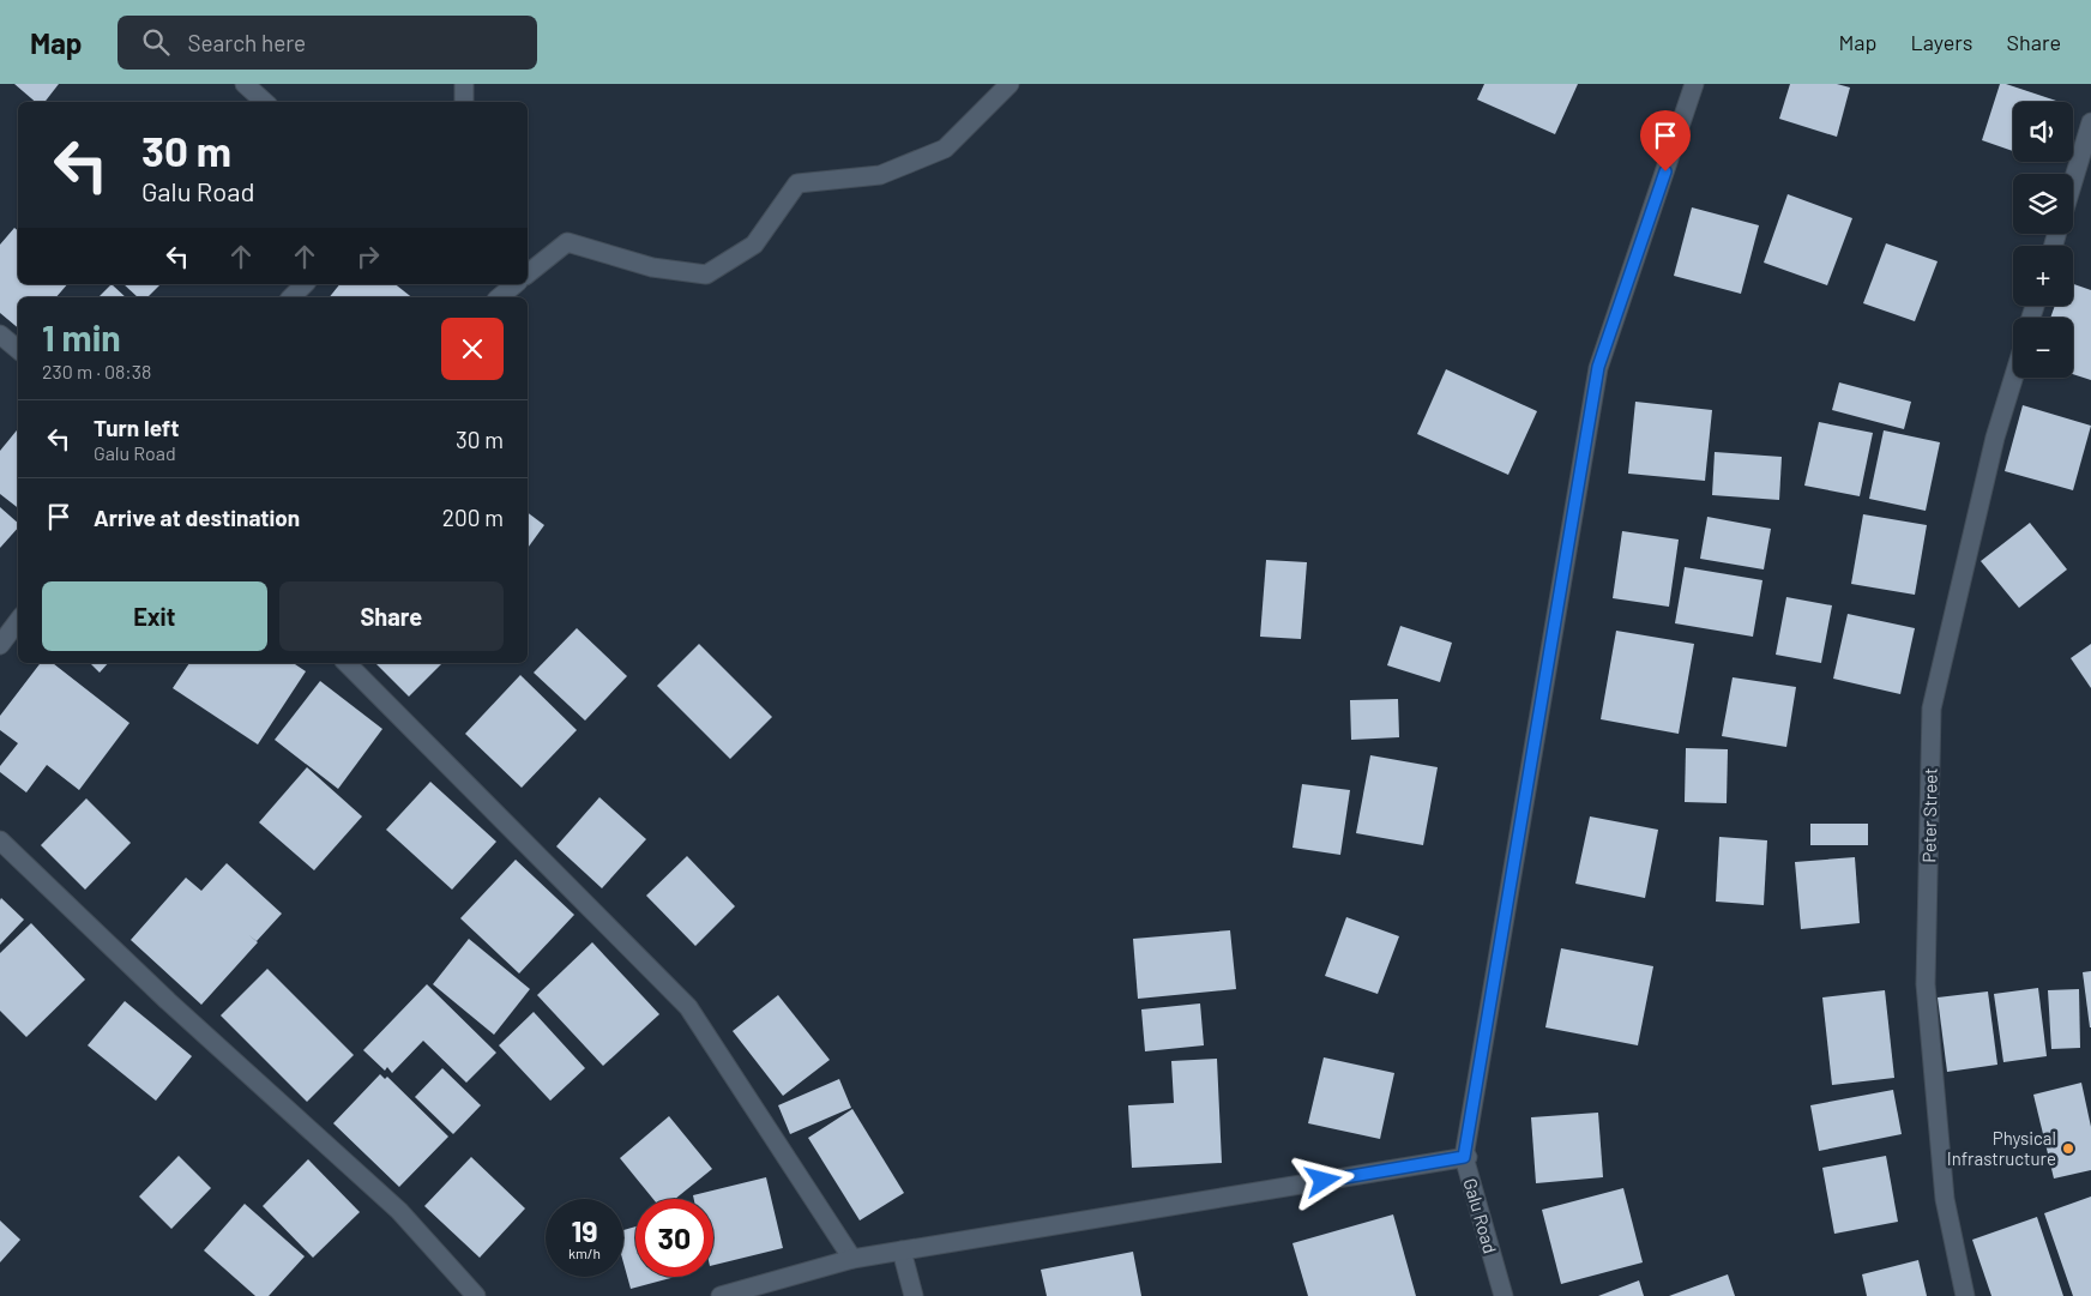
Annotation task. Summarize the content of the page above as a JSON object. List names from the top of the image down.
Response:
{
  "streets": {
    "street": ["Peter Street", "Galu Road"]
  },
  "places": ["Physical Infrastructure"],
  "page": {
    "header": "Map",
    "search": "Search here",
    "nav": ["Map", "Layers", "Share"],
    "map_buttons": ["+", "−"],
    "turn": ["30 m", "Galu Road"],
    "heading": ["1 min", "230 m · 08:38"],
    "list": [
      {
        "name": "Turn left",
        "note": "Galu Road",
        "value": "30 m"
      },
      {
        "name": "Arrive at destination",
        "value": "200 m"
      }
    ],
    "buttons": ["Exit", "Share"],
    "speed": "19 km/h",
    "limit": "30"
  }
}
